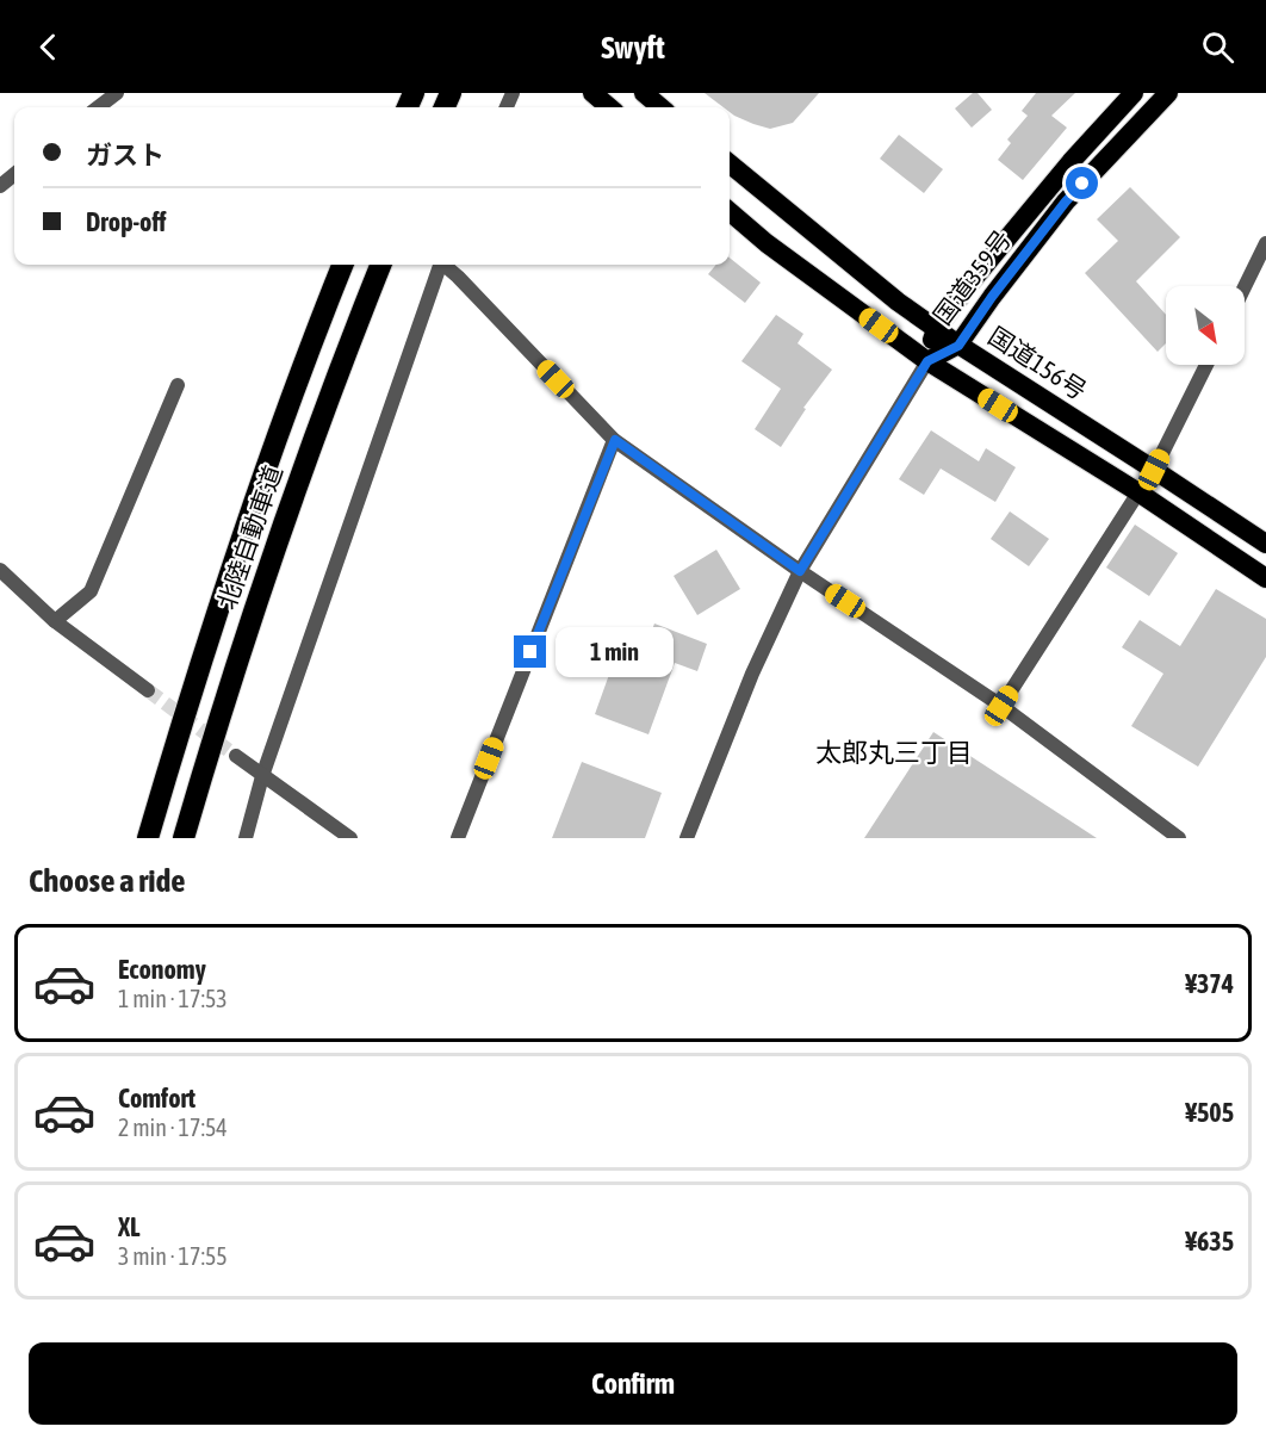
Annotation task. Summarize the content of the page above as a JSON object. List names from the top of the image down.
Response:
{
  "streets": {
    "highway": ["国道359号", "国道156号", "北陸自動車道"]
  },
  "crossings": [
    ["国道359号", "国道156号"]
  ],
  "districts": ["太郎丸三丁目"],
  "north": "bottom right",
  "page": {
    "header": "Swyft",
    "banner": ["ガスト", "Drop-off"],
    "bubble": "1 min",
    "heading": "Choose a ride",
    "list": [
      {
        "name": "Economy",
        "note": "1 min · 17:53",
        "value": "¥374"
      },
      {
        "name": "Comfort",
        "note": "2 min · 17:54",
        "value": "¥505"
      },
      {
        "name": "XL",
        "note": "3 min · 17:55",
        "value": "¥635"
      }
    ],
    "buttons": "Confirm"
  }
}
